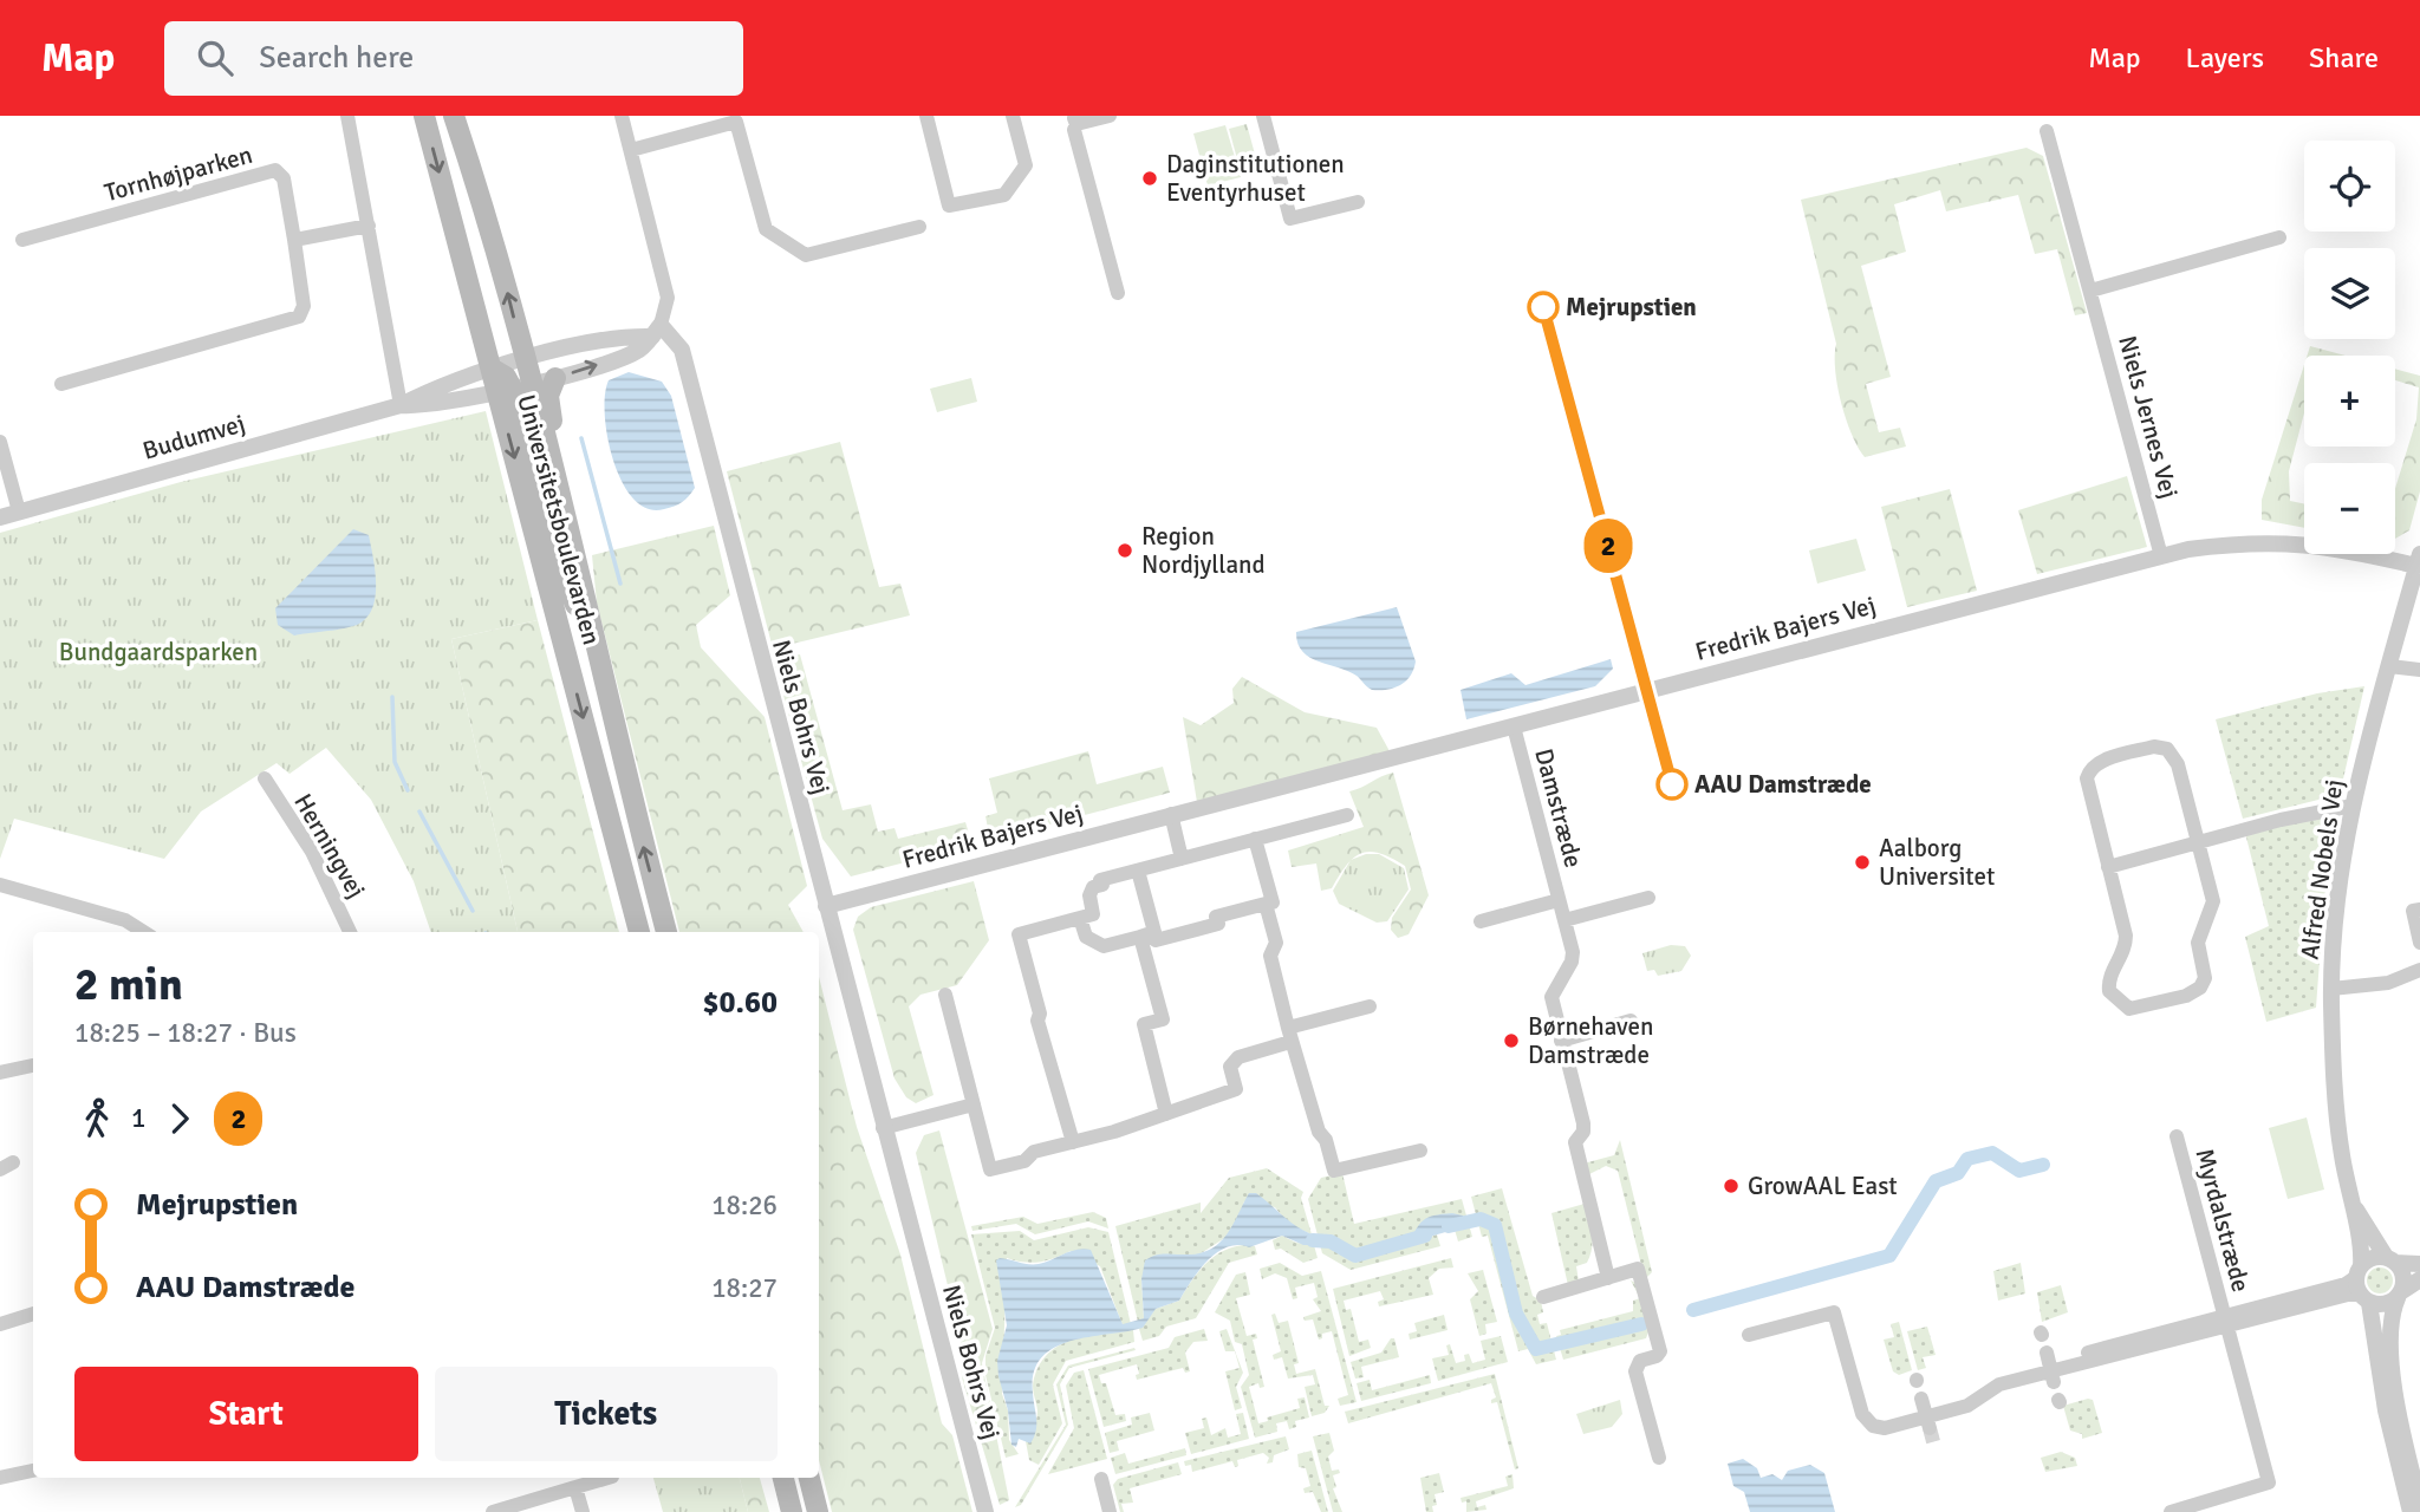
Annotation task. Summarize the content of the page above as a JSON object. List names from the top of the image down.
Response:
{
  "streets": {
    "main road": ["Universitetsboulevarden"],
    "street": [
      "Tornhøjparken",
      "Niels Jernes Vej",
      "Budumvej",
      "Fredrik Bajers Vej",
      "Niels Bohrs Vej",
      "Damstræde",
      "Herningvej",
      "Alfred Nobels Vej",
      "Myrdalstræde"
    ]
  },
  "crossings": [
    ["Niels Jernes Vej", "Fredrik Bajers Vej"],
    ["Budumvej", "Universitetsboulevarden"],
    ["Fredrik Bajers Vej", "Niels Bohrs Vej"],
    ["Fredrik Bajers Vej", "Damstræde"],
    ["Fredrik Bajers Vej", "Alfred Nobels Vej"],
    ["Alfred Nobels Vej", "Myrdalstræde"]
  ],
  "parks": ["Bundgaardsparken"],
  "places": [
    "Daginstitutionen Eventyrhuset",
    "Mejrupstien",
    "Region Nordjylland",
    "AAU Damstræde",
    "Aalborg Universitet",
    "Børnehaven Damstræde",
    "GrowAAL East"
  ],
  "lines": ["bus line 2"],
  "page": {
    "header": "Map",
    "search": "Search here",
    "nav": ["Map", "Layers", "Share"],
    "on_map": "2",
    "map_buttons": ["+", "−"],
    "heading": ["2 min", "18:25 – 18:27 · Bus", "$0.60"],
    "legs": ["1", "2"],
    "list": [
      {
        "name": "Mejrupstien",
        "value": "18:26"
      },
      {
        "name": "AAU Damstræde",
        "value": "18:27"
      }
    ],
    "buttons": ["Start", "Tickets"]
  }
}
